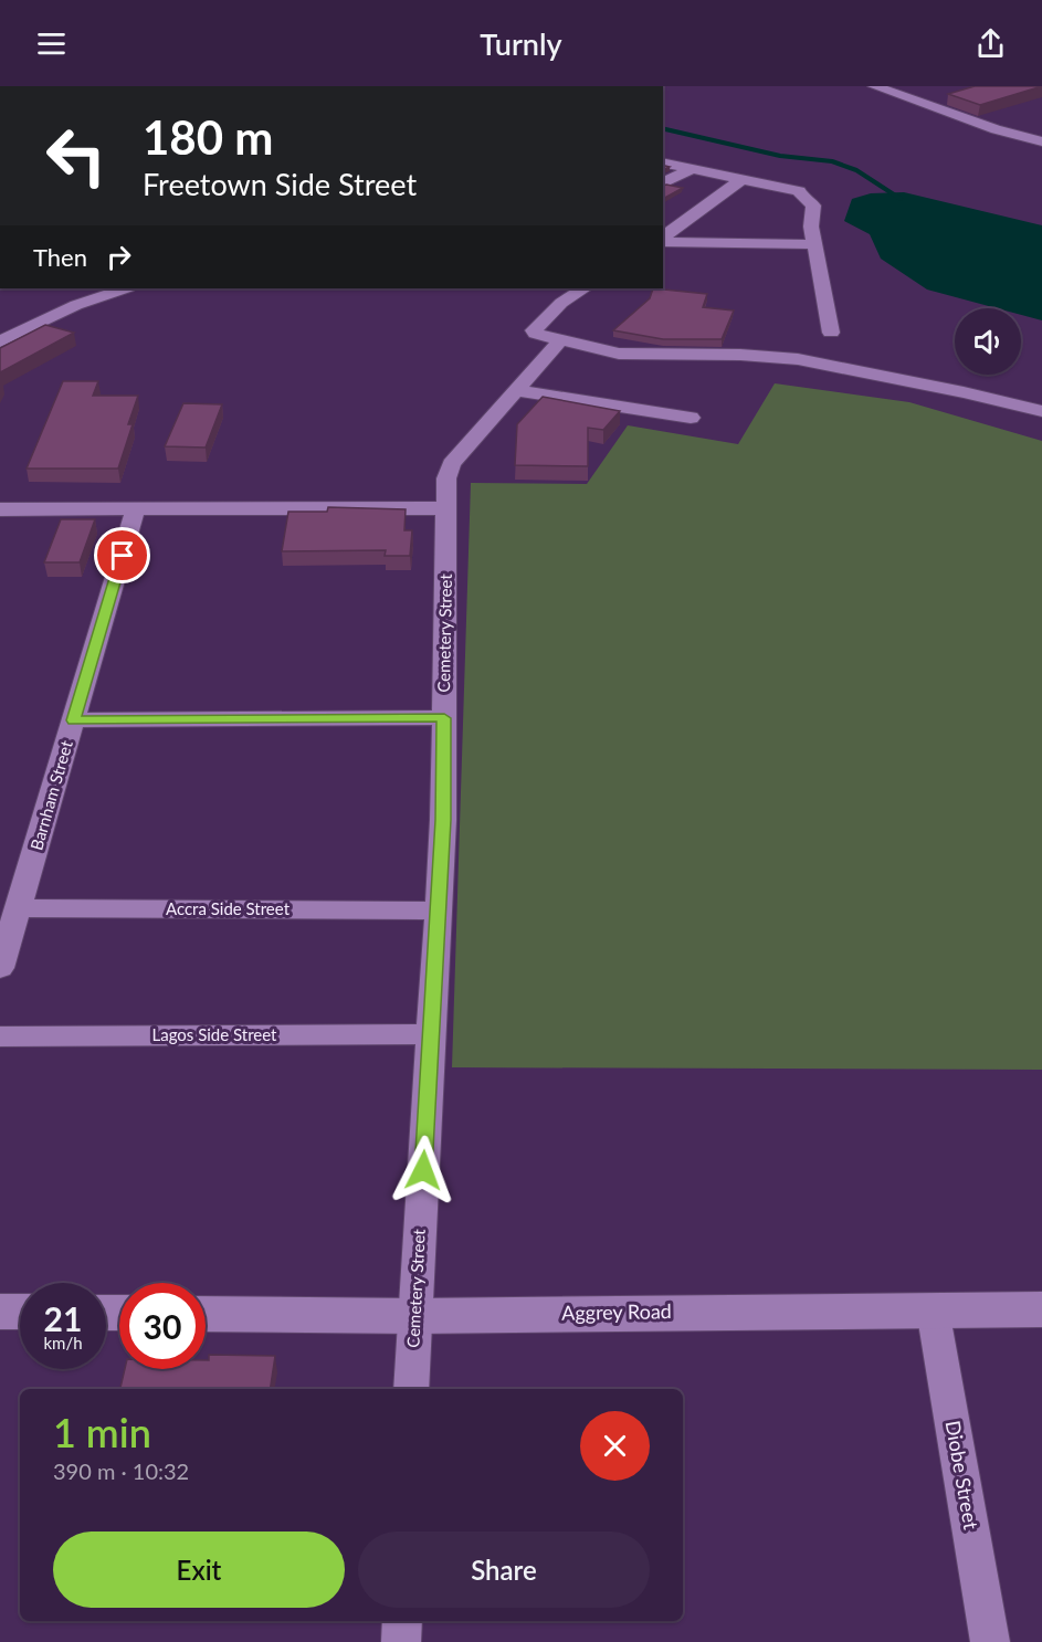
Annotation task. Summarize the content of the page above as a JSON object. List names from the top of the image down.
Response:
{
  "streets": {
    "street": [
      "Cemetery Street",
      "Barnham Street",
      "Accra Side Street",
      "Lagos Side Street",
      "Aggrey Road",
      "Diobe Street"
    ]
  },
  "crossings": [
    ["Cemetery Street", "Accra Side Street"],
    ["Cemetery Street", "Lagos Side Street"],
    ["Cemetery Street", "Aggrey Road"],
    ["Barnham Street", "Accra Side Street"],
    ["Aggrey Road", "Diobe Street"]
  ],
  "page": {
    "header": "Turnly",
    "turn": ["180 m", "Freetown Side Street"],
    "then": "Then",
    "speed": "21 km/h",
    "limit": "30",
    "heading": ["1 min", "390 m · 10:32"],
    "buttons": ["Exit", "Share"]
  }
}
